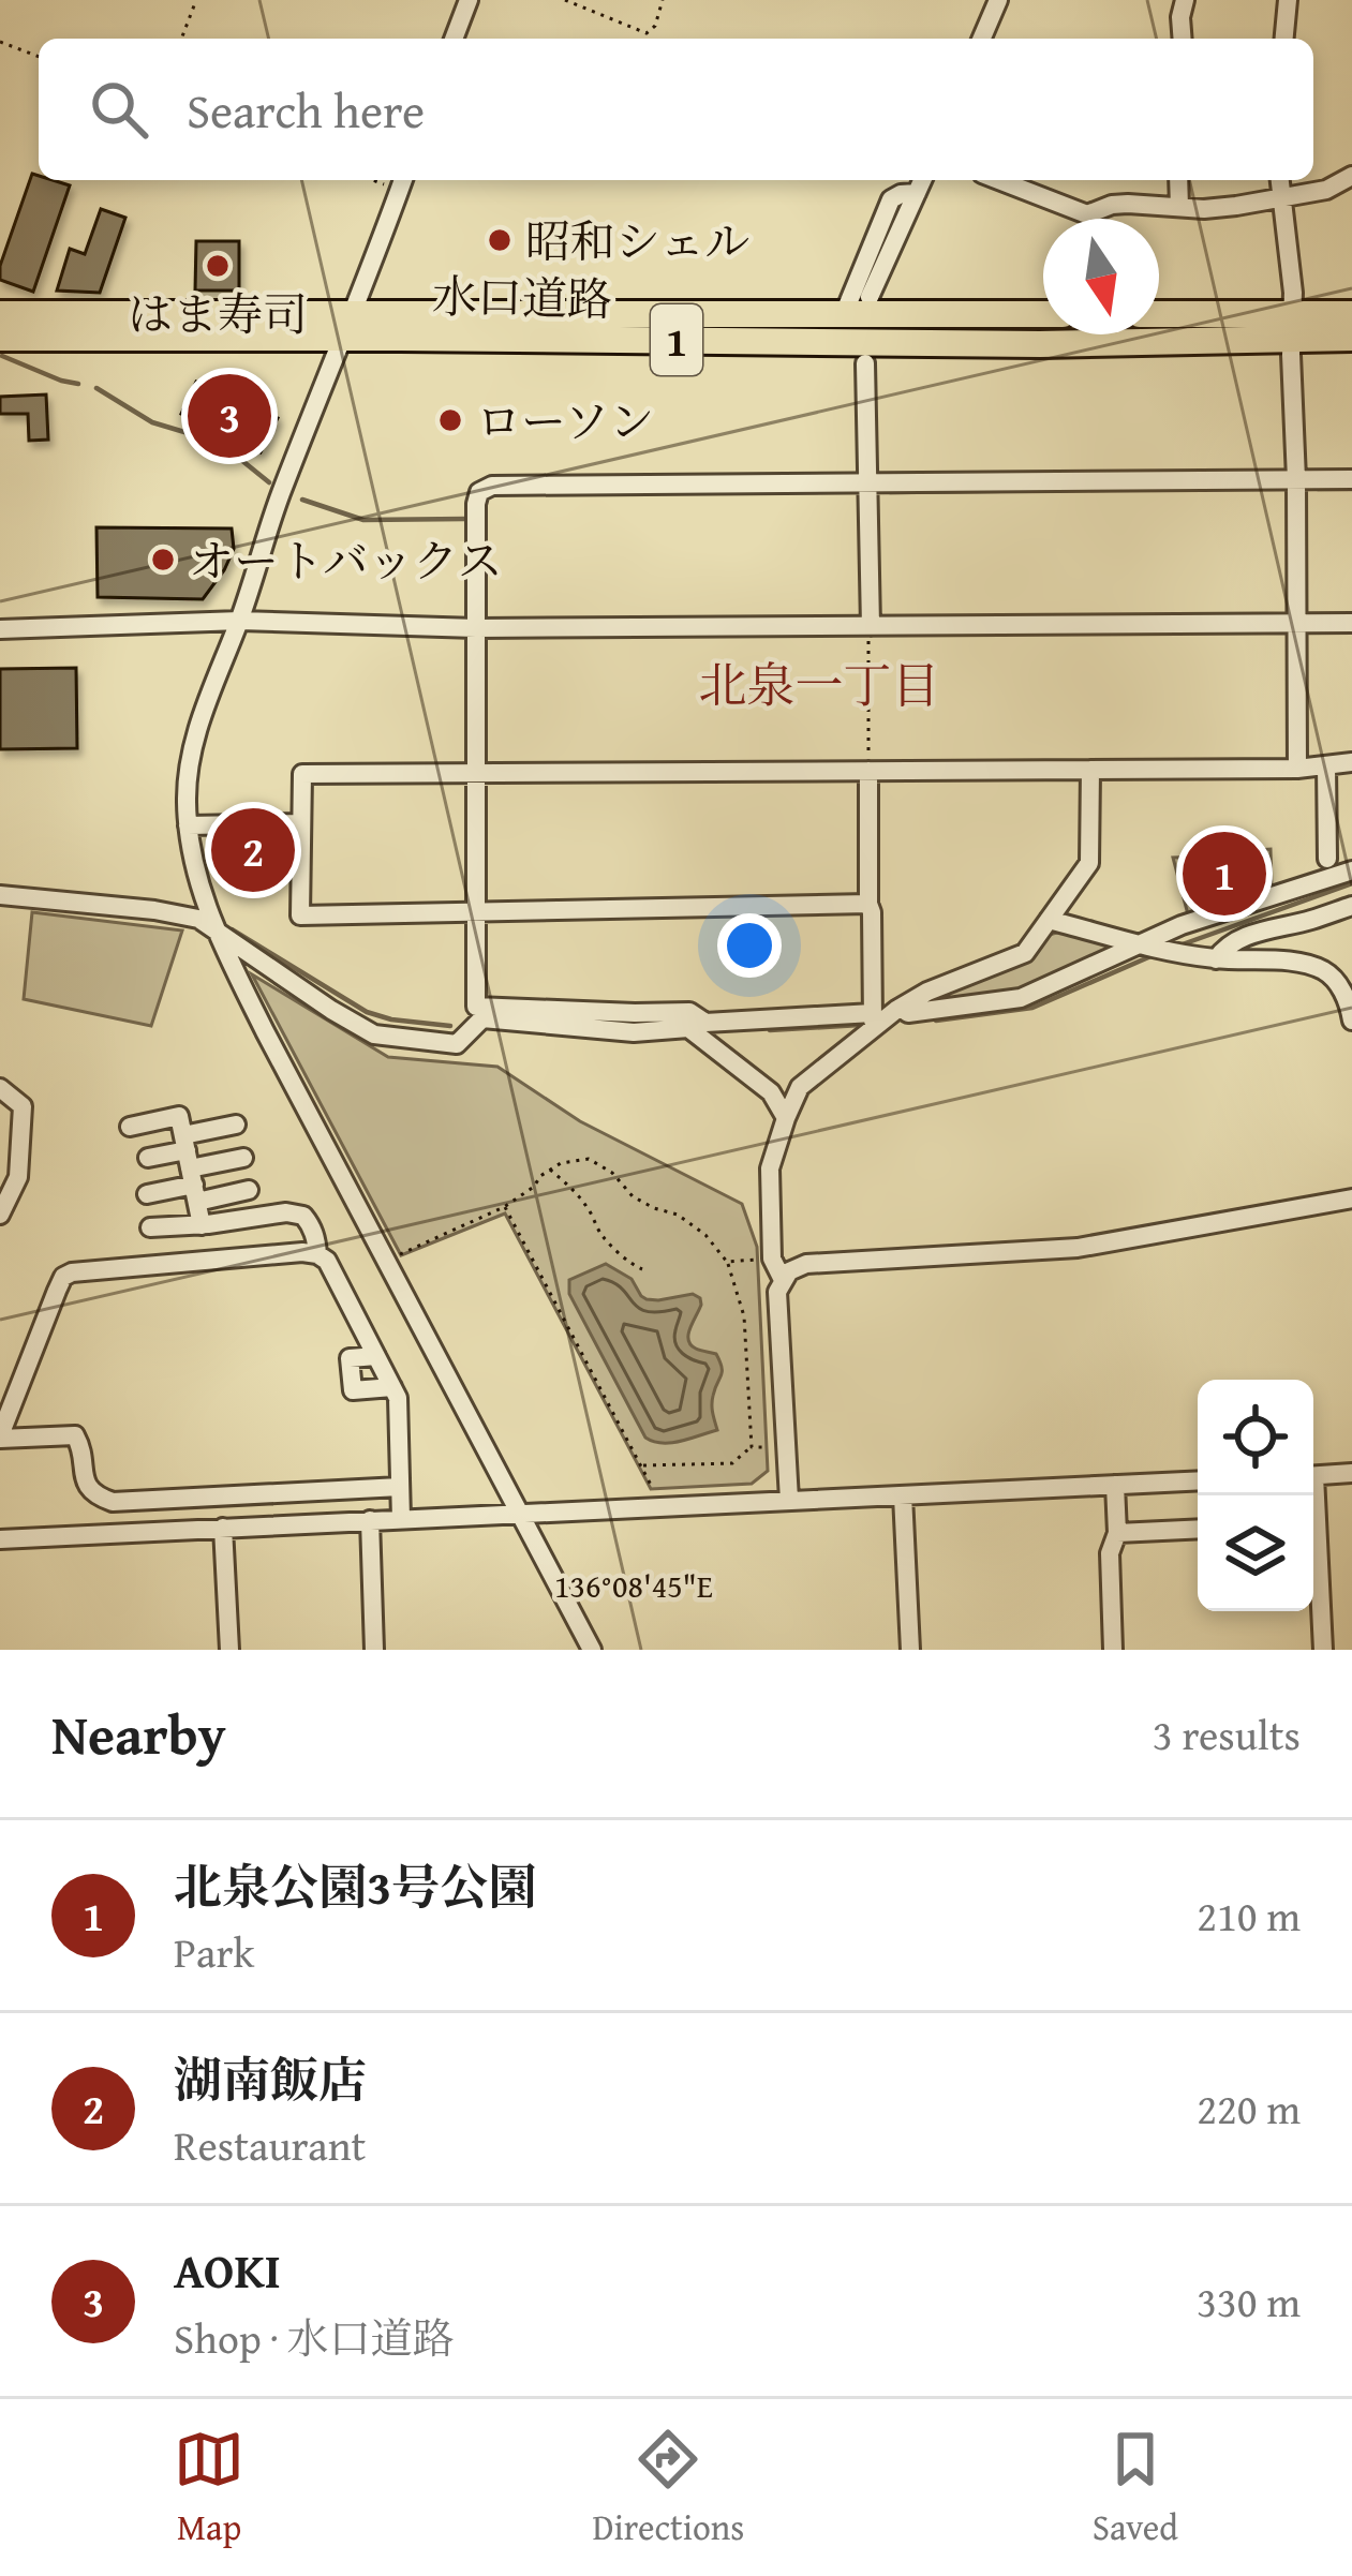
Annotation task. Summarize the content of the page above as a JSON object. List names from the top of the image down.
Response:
{
  "streets": {
    "highway": ["水口道路", "1"]
  },
  "districts": ["北泉一丁目"],
  "places": [
    "昭和シェル",
    "はま寿司",
    "ローソン",
    "オートバックス"
  ],
  "north": "bottom",
  "page": {
    "search": "Search here",
    "pins": ["3", "2", "1"],
    "heading": ["Nearby", "3 results"],
    "list": [
      {
        "mark": "1",
        "name": "北泉公園3号公園",
        "note": "Park",
        "value": "210 m"
      },
      {
        "mark": "2",
        "name": "湖南飯店",
        "note": "Restaurant",
        "value": "220 m"
      },
      {
        "mark": "3",
        "name": "AOKI",
        "note": "Shop · 水口道路",
        "value": "330 m"
      }
    ],
    "nav": ["Map", "Directions", "Saved"]
  },
  "coordinates": ["136°08'45\"E"]
}
